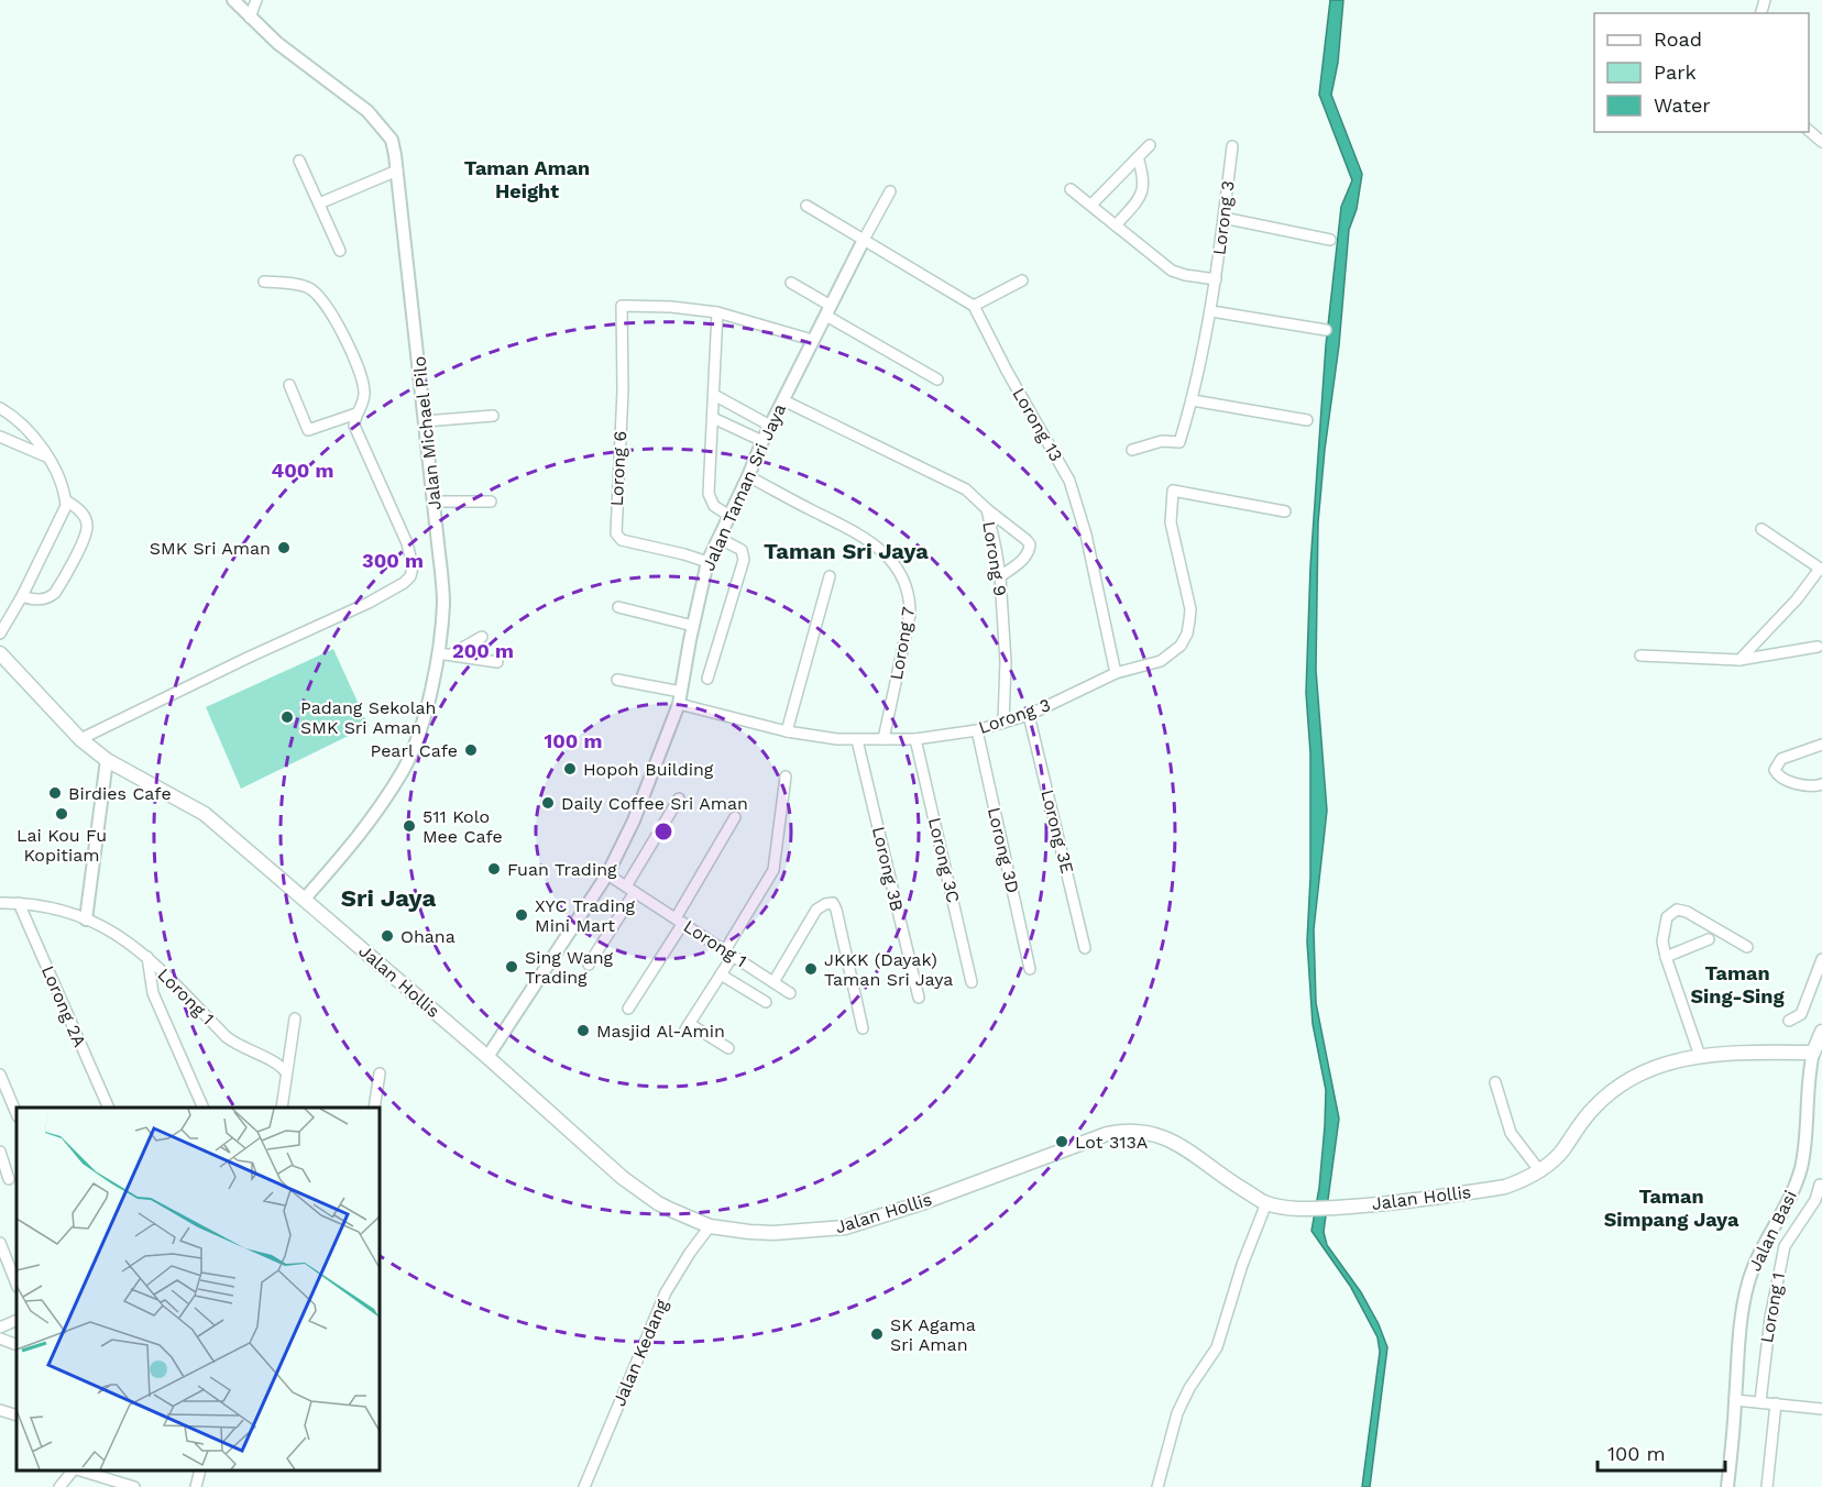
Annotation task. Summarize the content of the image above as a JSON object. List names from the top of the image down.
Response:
{
  "streets": {
    "main road": ["Jalan Hollis"],
    "street": [
      "Lorong 3",
      "Lorong 13",
      "Jalan Michael Pilo",
      "Lorong 6",
      "Jalan Taman Sri Jaya",
      "Lorong 9",
      "Lorong 7",
      "Lorong 3E",
      "Lorong 3D",
      "Lorong 3C",
      "Lorong 3B",
      "Lorong 1",
      "Lorong 2A",
      "Jalan Basi",
      "Jalan Kedang"
    ]
  },
  "crossings": [
    ["Lorong 3", "Lorong 13"],
    ["Lorong 3", "Jalan Taman Sri Jaya"],
    ["Lorong 3", "Lorong 9"],
    ["Lorong 3", "Lorong 7"],
    ["Lorong 3", "Lorong 3E"],
    ["Lorong 3", "Lorong 3D"],
    ["Lorong 3", "Lorong 3C"],
    ["Lorong 3", "Lorong 3B"],
    ["Jalan Michael Pilo", "Jalan Hollis"],
    ["Lorong 6", "Jalan Taman Sri Jaya"],
    ["Jalan Taman Sri Jaya", "Lorong 9"],
    ["Jalan Taman Sri Jaya", "Lorong 7"],
    ["Jalan Taman Sri Jaya", "Lorong 1"],
    ["Jalan Taman Sri Jaya", "Jalan Hollis"],
    ["Lorong 1", "Lorong 2A"],
    ["Jalan Hollis", "Jalan Basi"],
    ["Jalan Hollis", "Jalan Kedang"]
  ],
  "districts": [
    "Taman Aman Height",
    "Taman Sri Jaya",
    "Sri Jaya",
    "Taman Sing-Sing",
    "Taman Simpang Jaya"
  ],
  "places": [
    "SMK Sri Aman",
    "Padang Sekolah SMK Sri Aman",
    "Pearl Cafe",
    "Hopoh Building",
    "Birdies Cafe",
    "Daily Coffee Sri Aman",
    "Lai Kou Fu Kopitiam",
    "511 Kolo Mee Cafe",
    "Fuan Trading",
    "XYC Trading Mini Mart",
    "Ohana",
    "Sing Wang Trading",
    "JKKK (Dayak) Taman Sri Jaya",
    "Masjid Al-Amin",
    "Lot 313A",
    "SK Agama Sri Aman"
  ],
  "legend": ["Road", "Park", "Water"],
  "scale_bar": "100 m",
  "rings": [
    "400 m",
    "300 m",
    "200 m",
    "100 m"
  ]
}
